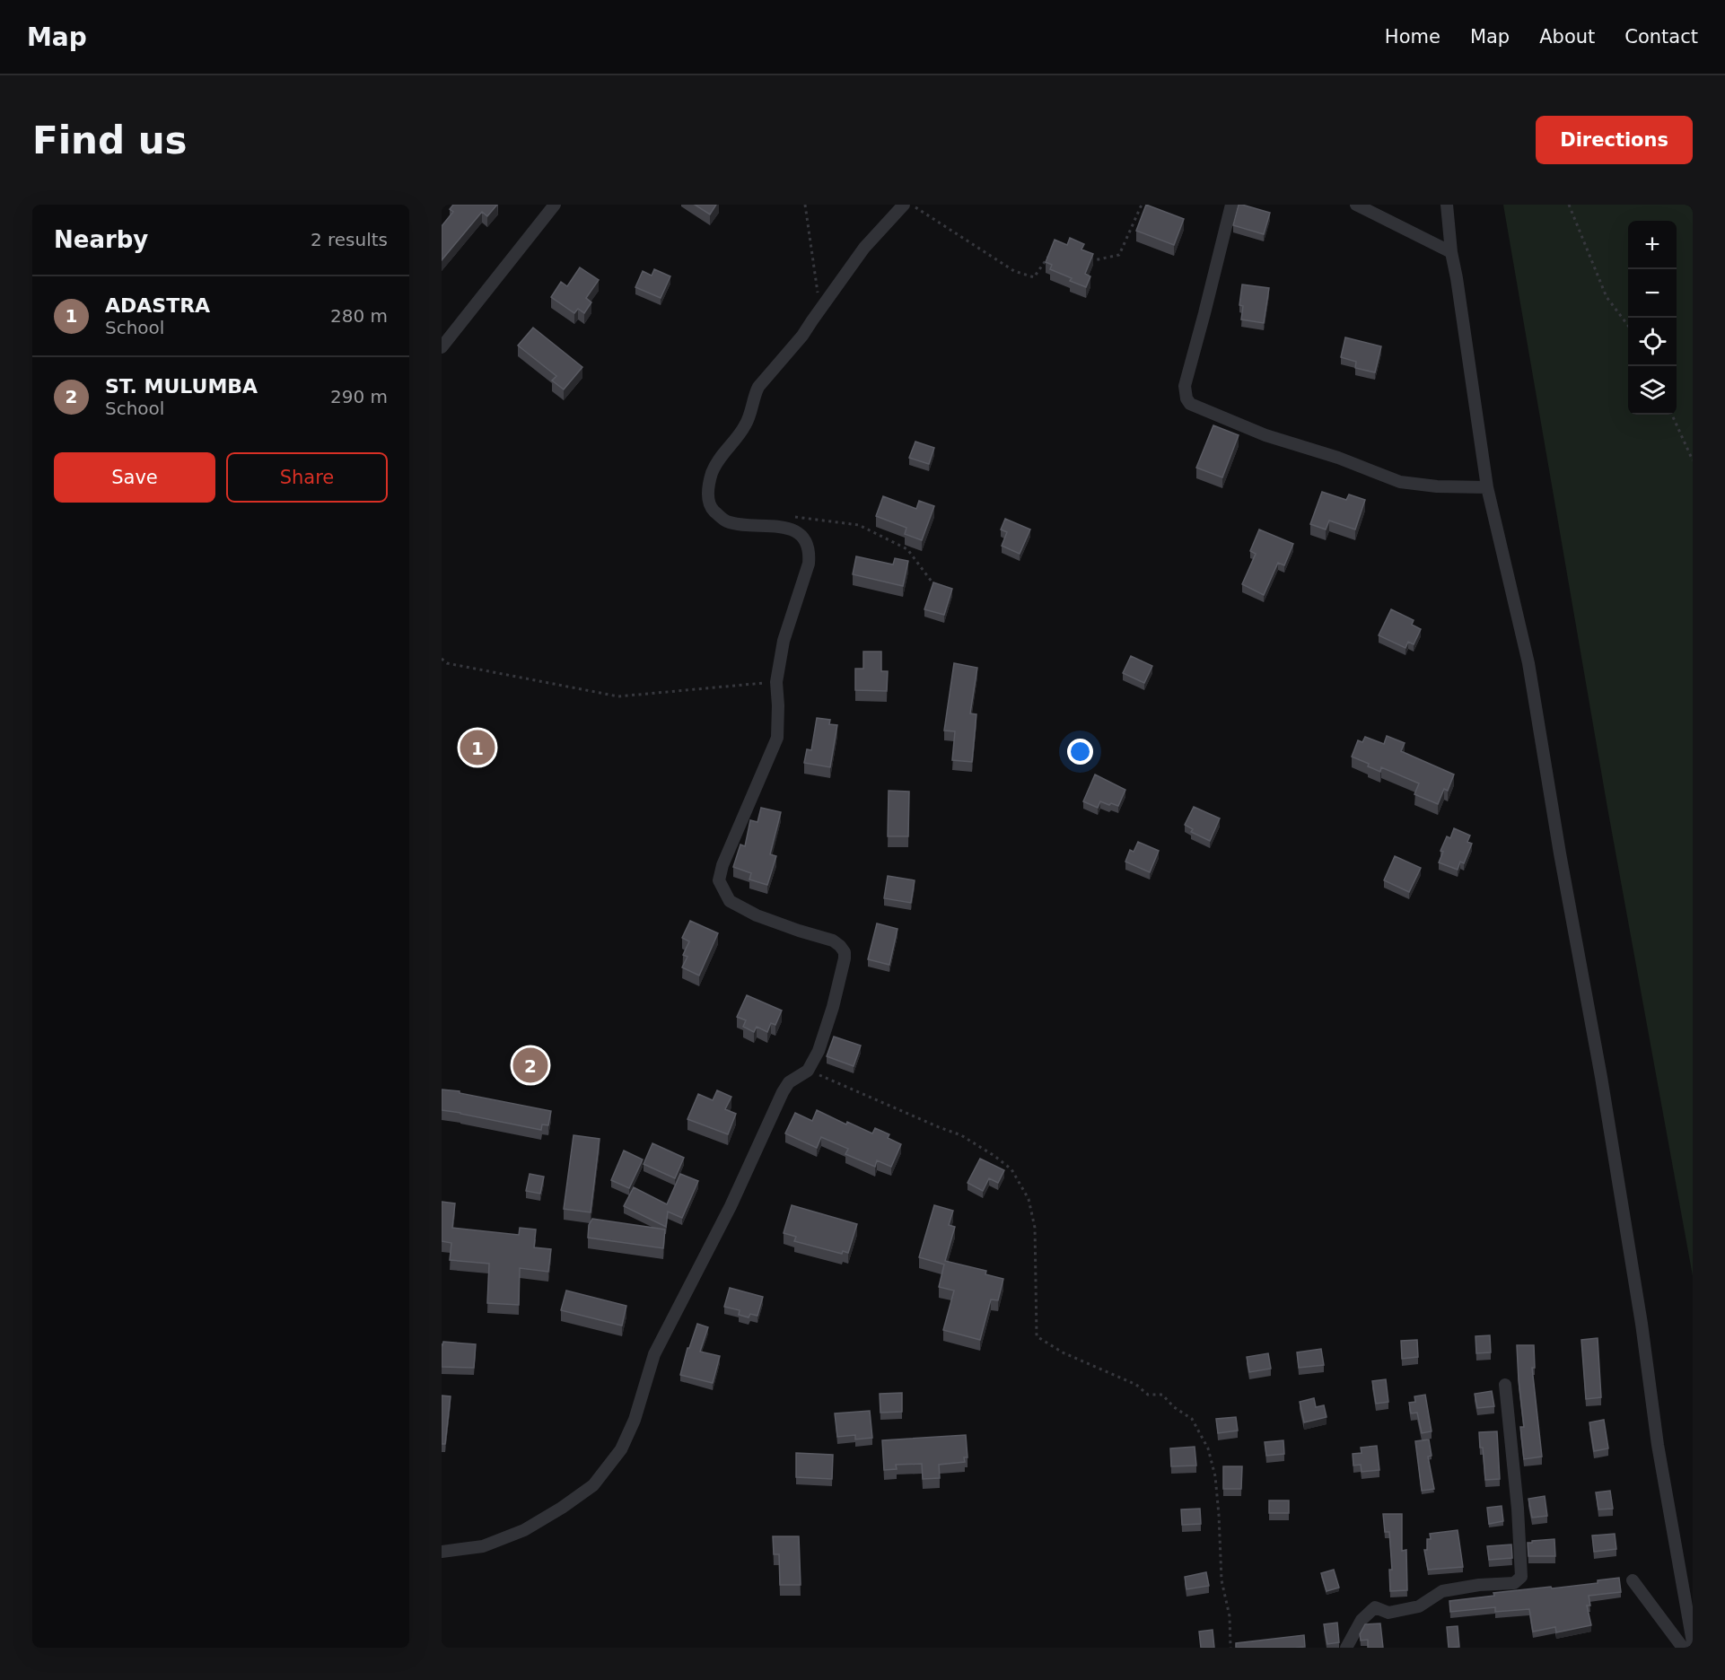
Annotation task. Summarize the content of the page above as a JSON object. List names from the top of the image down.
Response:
{
  "page": {
    "header": "Map",
    "nav": [
      "Home",
      "Map",
      "About",
      "Contact"
    ],
    "buttons": [
      "Directions",
      ["Save", "Share"]
    ],
    "title": "Find us",
    "heading": ["Nearby", "2 results"],
    "map_buttons": ["+", "−"],
    "list": [
      {
        "mark": "1",
        "name": "ADASTRA",
        "note": "School",
        "value": "280 m"
      },
      {
        "mark": "2",
        "name": "ST. MULUMBA",
        "note": "School",
        "value": "290 m"
      }
    ],
    "pins": ["1", "2"]
  }
}
